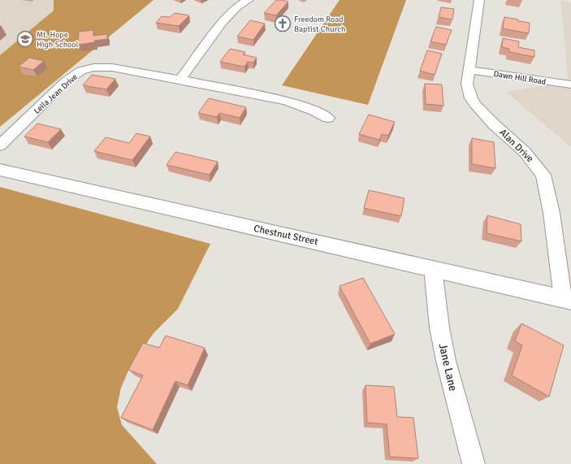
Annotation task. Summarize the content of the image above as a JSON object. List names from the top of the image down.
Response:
{
  "streets": {
    "street": [
      "Dawn Hill Road",
      "Leila Jean Drive",
      "Alan Drive",
      "Chestnut Street",
      "Jane Lane"
    ]
  },
  "crossings": [
    ["Dawn Hill Road", "Alan Drive"],
    ["Alan Drive", "Chestnut Street"],
    ["Chestnut Street", "Jane Lane"]
  ],
  "places": {
    "church": ["Freedom Road Baptist Church"],
    "school or university": ["Mt. Hope High School"]
  }
}
